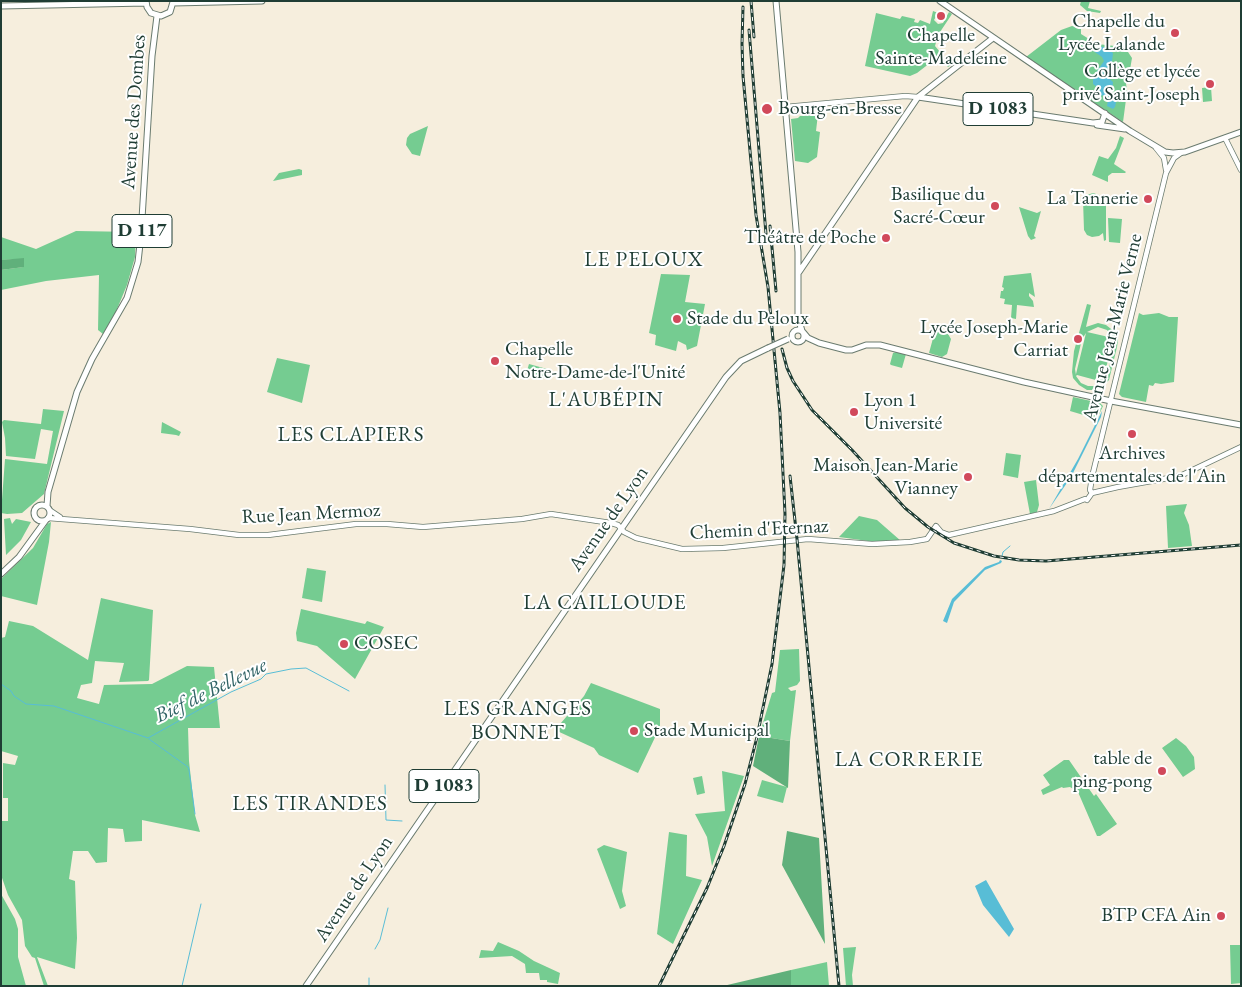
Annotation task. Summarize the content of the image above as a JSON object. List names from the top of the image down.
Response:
{
  "streets": {
    "main road": [
      "D 1083",
      "Avenue des Dombes",
      "D 117",
      "Avenue de Lyon"
    ],
    "street": ["Avenue Jean-Marie Verne", "Rue Jean Mermoz", "Chemin d'Eternaz"]
  },
  "crossings": [
    ["Avenue des Dombes", "Rue Jean Mermoz"],
    ["Avenue Jean-Marie Verne", "Chemin d'Eternaz"],
    ["Rue Jean Mermoz", "Avenue de Lyon"],
    ["Rue Jean Mermoz", "Chemin d'Eternaz"],
    ["Avenue de Lyon", "Chemin d'Eternaz"]
  ],
  "districts": [
    "LE PELOUX",
    "L'AUBÉPIN",
    "LES CLAPIERS",
    "LA CAILLOUDE",
    "LES GRANGES BONNET",
    "LA CORRERIE",
    "LES TIRANDES"
  ],
  "water": ["Bief de Bellevue"],
  "places": [
    "Chapelle Sainte-Madeleine",
    "Chapelle du Lycée Lalande",
    "Collège et lycée privé Saint-Joseph",
    "Bourg-en-Bresse",
    "La Tannerie",
    "Basilique du Sacré-Cœur",
    "Théâtre de Poche",
    "Stade du Peloux",
    "Lycée Joseph-Marie Carriat",
    "Chapelle Notre-Dame-de-l'Unité",
    "Lyon 1 Université",
    "Archives départementales de l'Ain",
    "Maison Jean-Marie Vianney",
    "COSEC",
    "Stade Municipal",
    "table de ping-pong",
    "BTP CFA Ain"
  ]
}
